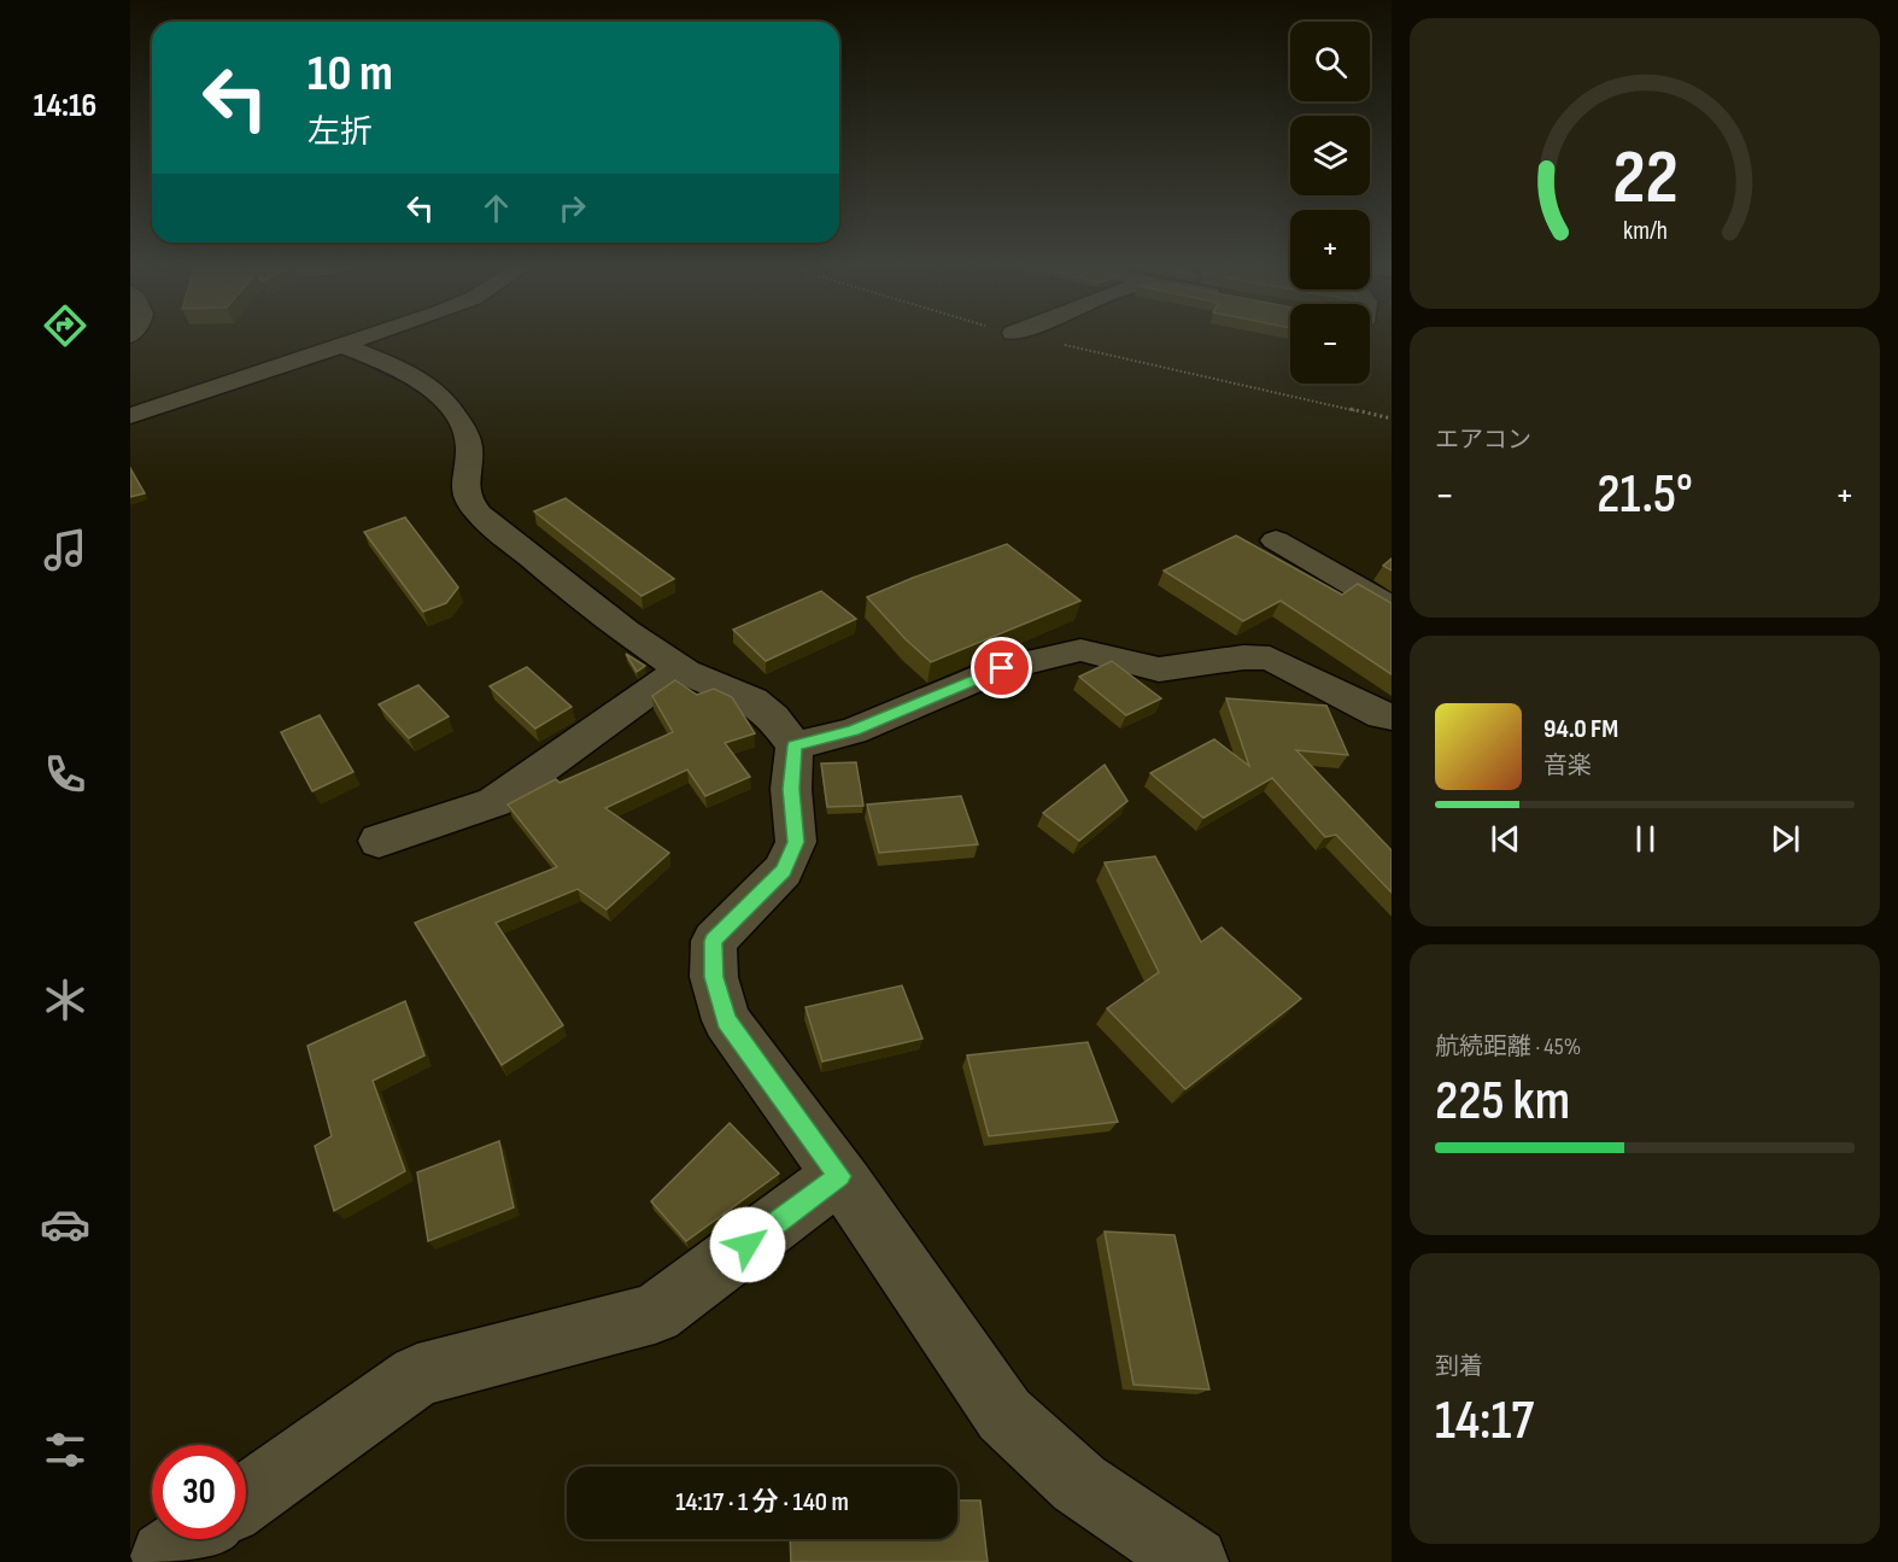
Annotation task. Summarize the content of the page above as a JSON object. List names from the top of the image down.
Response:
{
  "page": {
    "tabs": "14:16",
    "map_buttons": ["+", "−"],
    "turn": ["10 m", "左折"],
    "tile": [
      "エアコン",
      ["航続距離 · 45%", "225 km"],
      ["到着", "14:17"]
    ],
    "heat": ["−", "21.5°", "+"],
    "song": ["94.0 FM", "音楽"],
    "limit": "30",
    "trip": "14:17 · 1 分 · 140 m",
    "gauge": ["22", "km/h"]
  }
}
